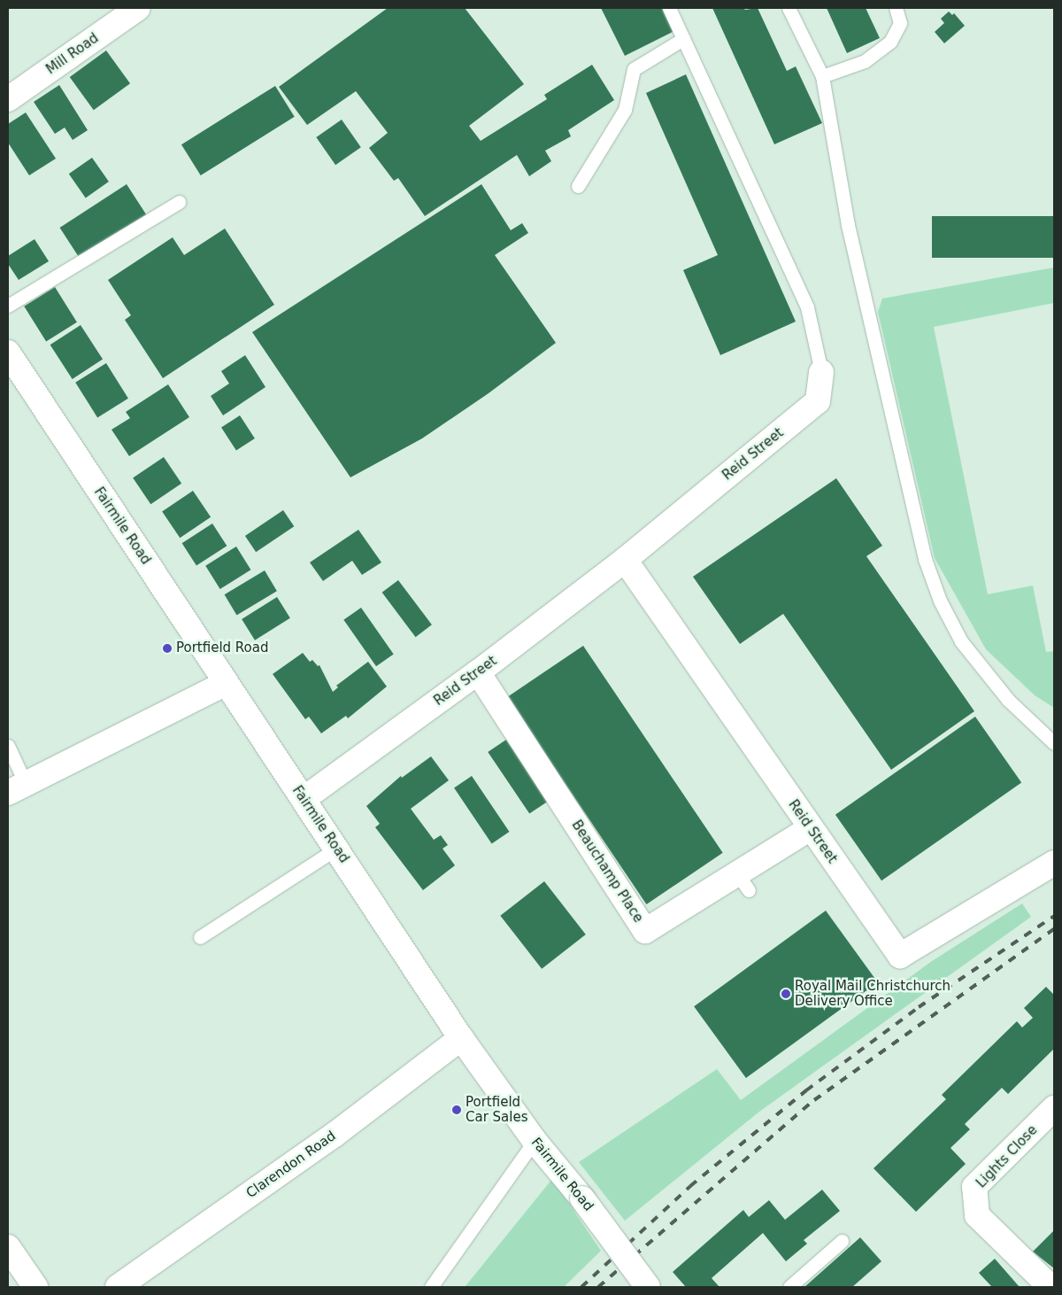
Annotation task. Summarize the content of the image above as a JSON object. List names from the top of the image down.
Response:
{
  "streets": {
    "street": [
      "Mill Road",
      "Reid Street",
      "Fairmile Road",
      "Beauchamp Place",
      "Lights Close",
      "Clarendon Road"
    ]
  },
  "crossings": [
    ["Reid Street", "Fairmile Road"],
    ["Reid Street", "Beauchamp Place"],
    ["Fairmile Road", "Clarendon Road"]
  ],
  "places": ["Portfield Road", "Royal Mail Christchurch Delivery Office", "Portfield Car Sales"]
}
